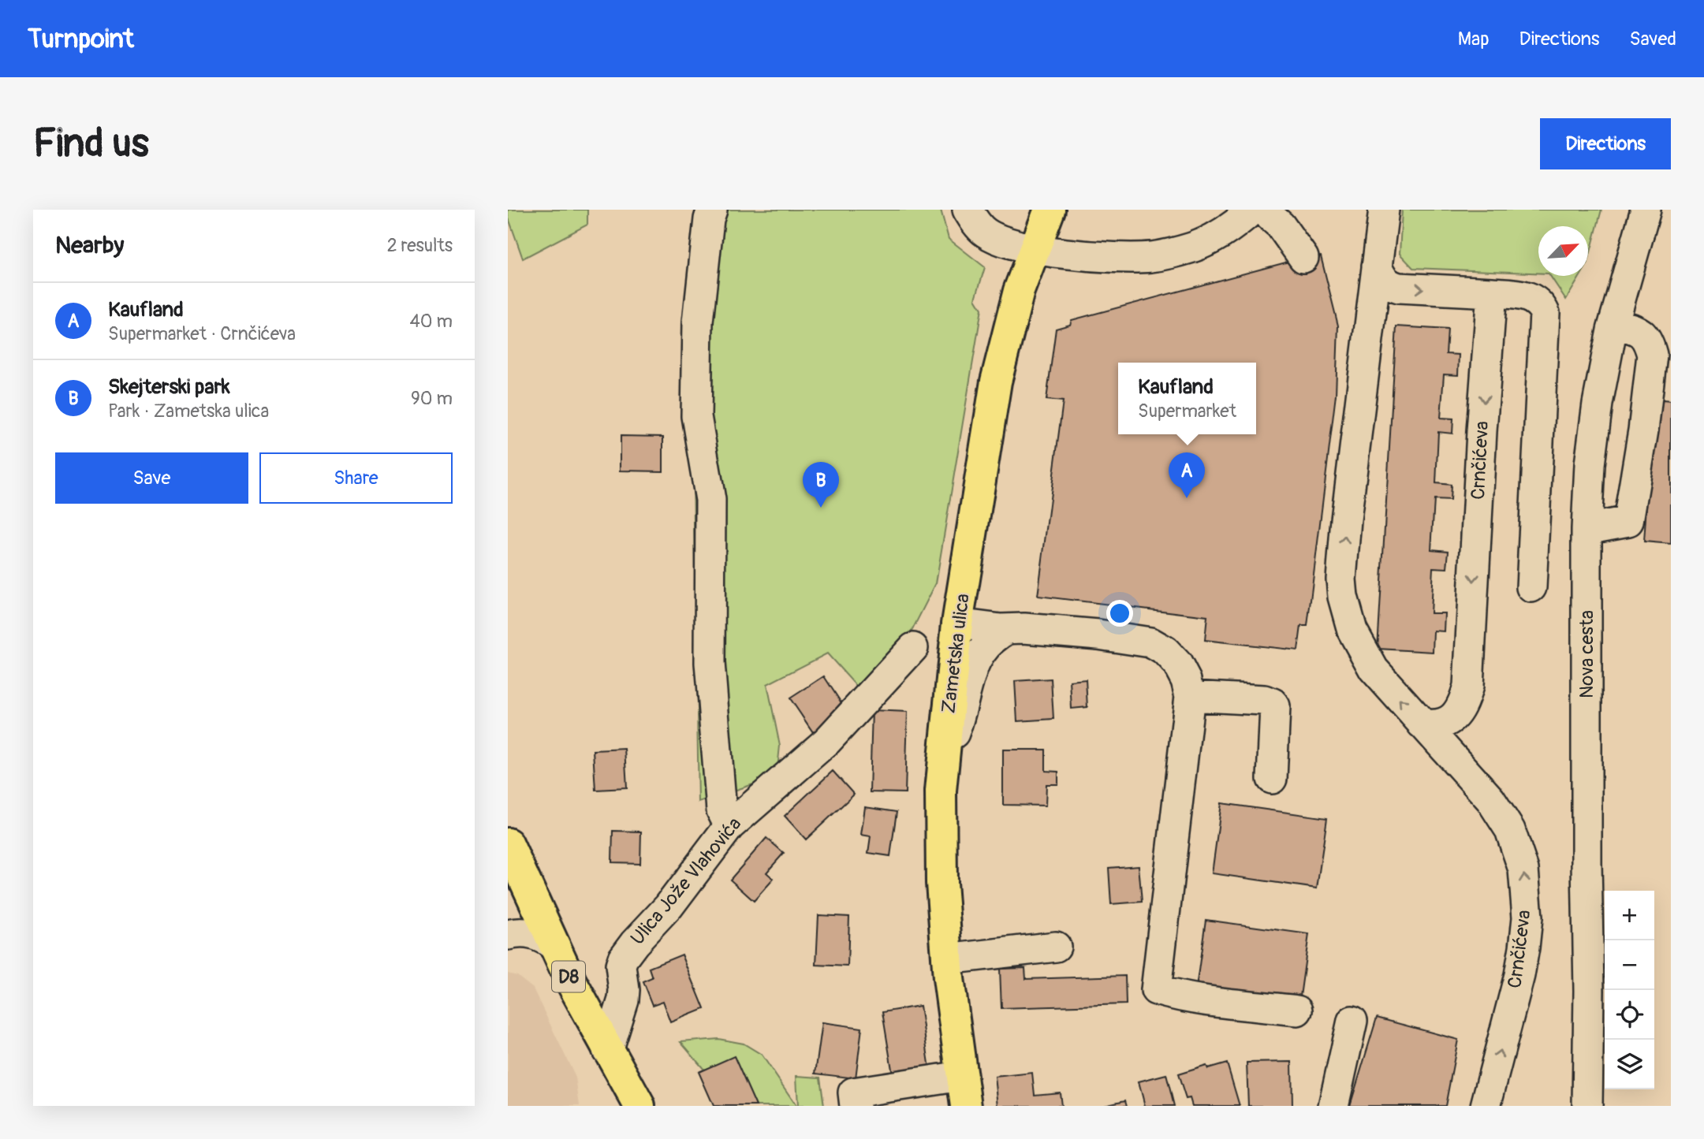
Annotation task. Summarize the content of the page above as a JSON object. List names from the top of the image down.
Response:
{
  "streets": {
    "main road": ["Zametska ulica", "D8"],
    "street": ["Crnčićeva", "Nova cesta", "Ulica Jože Vlahovića"]
  },
  "crossings": [
    ["Ulica Jože Vlahovića", "D8"]
  ],
  "north": "top right",
  "page": {
    "header": "Turnpoint",
    "nav": ["Map", "Directions", "Saved"],
    "buttons": [
      "Directions",
      ["Save", "Share"]
    ],
    "title": "Find us",
    "heading": ["Nearby", "2 results"],
    "list": [
      {
        "mark": "A",
        "name": "Kaufland",
        "note": "Supermarket · Crnčićeva",
        "value": "40 m"
      },
      {
        "mark": "B",
        "name": "Skejterski park",
        "note": "Park · Zametska ulica",
        "value": "90 m"
      }
    ],
    "popup": ["Kaufland", "Supermarket"],
    "pins": ["A", "B"],
    "map_buttons": ["+", "−"]
  }
}
